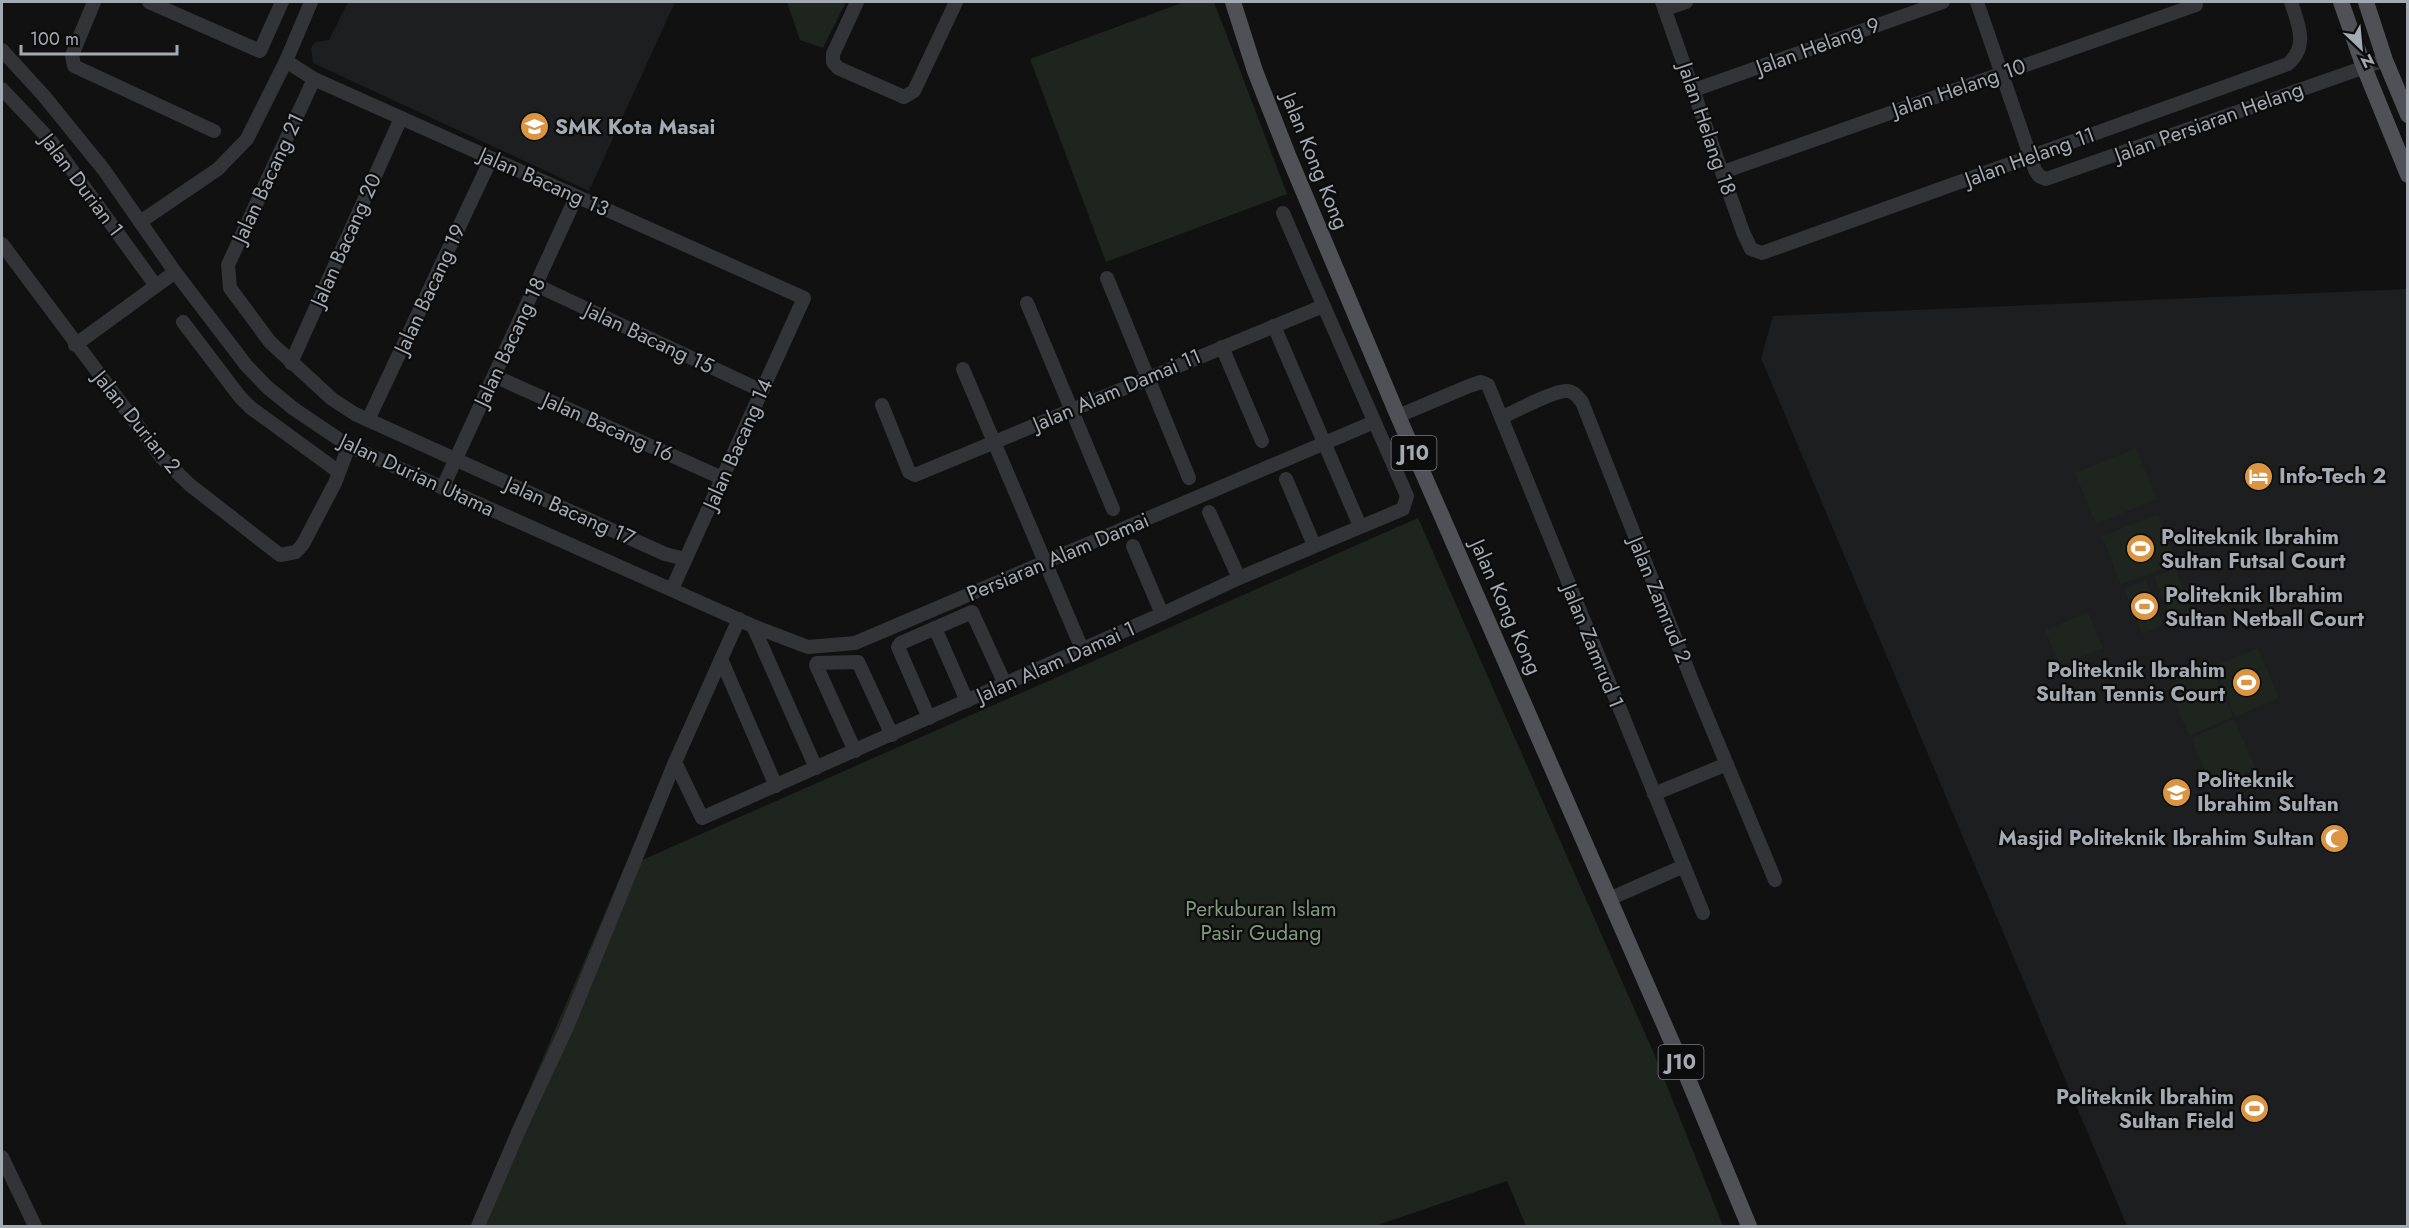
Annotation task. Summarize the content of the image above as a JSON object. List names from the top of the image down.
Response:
{
  "streets": {
    "main road": ["Jalan Kong Kong", "J10"],
    "street": [
      "Jalan Helang 9",
      "Jalan Helang 10",
      "Jalan Persiaran Helang",
      "Jalan Helang 18",
      "Jalan Helang 11",
      "Jalan Bacang 21",
      "Jalan Bacang 13",
      "Jalan Durian 1",
      "Jalan Bacang 20",
      "Jalan Bacang 19",
      "Jalan Bacang 15",
      "Jalan Bacang 18",
      "Jalan Alam Damai 11",
      "Jalan Durian 2",
      "Jalan Bacang 16",
      "Jalan Bacang 14",
      "Jalan Durian Utama",
      "Jalan Bacang 17",
      "Persiaran Alam Damai",
      "Jalan Zamrud 2",
      "Jalan Zamrud 1",
      "Jalan Alam Damai 1"
    ]
  },
  "crossings": [
    ["Jalan Helang 9", "Jalan Helang 18"],
    ["Jalan Helang 10", "Jalan Helang 18"],
    ["Jalan Persiaran Helang", "Jalan Helang 11"],
    ["Jalan Helang 18", "Jalan Helang 11"],
    ["Jalan Kong Kong", "Jalan Zamrud 1"],
    ["Jalan Bacang 21", "Jalan Bacang 13"],
    ["Jalan Bacang 21", "Jalan Bacang 17"],
    ["Jalan Bacang 13", "Jalan Bacang 20"],
    ["Jalan Bacang 13", "Jalan Bacang 19"],
    ["Jalan Bacang 13", "Jalan Bacang 18"],
    ["Jalan Bacang 13", "Jalan Bacang 14"],
    ["Jalan Bacang 20", "Jalan Bacang 17"],
    ["Jalan Bacang 19", "Jalan Bacang 17"],
    ["Jalan Bacang 15", "Jalan Bacang 18"],
    ["Jalan Bacang 15", "Jalan Bacang 14"],
    ["Jalan Bacang 18", "Jalan Bacang 16"],
    ["Jalan Bacang 18", "Jalan Durian Utama"],
    ["Jalan Bacang 18", "Jalan Bacang 17"],
    ["Jalan Durian 2", "Jalan Durian Utama"],
    ["Jalan Bacang 16", "Jalan Bacang 14"],
    ["Jalan Bacang 14", "Jalan Durian Utama"],
    ["Jalan Bacang 14", "Jalan Bacang 17"],
    ["Jalan Durian Utama", "Persiaran Alam Damai"],
    ["Persiaran Alam Damai", "Jalan Alam Damai 1"],
    ["Jalan Zamrud 2", "Jalan Zamrud 1"]
  ],
  "parks": ["Perkuburan Islam Pasir Gudang"],
  "places": {
    "school or university": ["SMK Kota Masai", "Politeknik Ibrahim Sultan"],
    "hotel": ["Info-Tech 2"],
    "sports": [
      "Politeknik Ibrahim Sultan Futsal Court",
      "Politeknik Ibrahim Sultan Netball Court",
      "Politeknik Ibrahim Sultan Tennis Court",
      "Politeknik Ibrahim Sultan Field"
    ],
    "mosque": ["Masjid Politeknik Ibrahim Sultan"]
  },
  "scale_bar": "100 m",
  "north": "bottom right"
}
